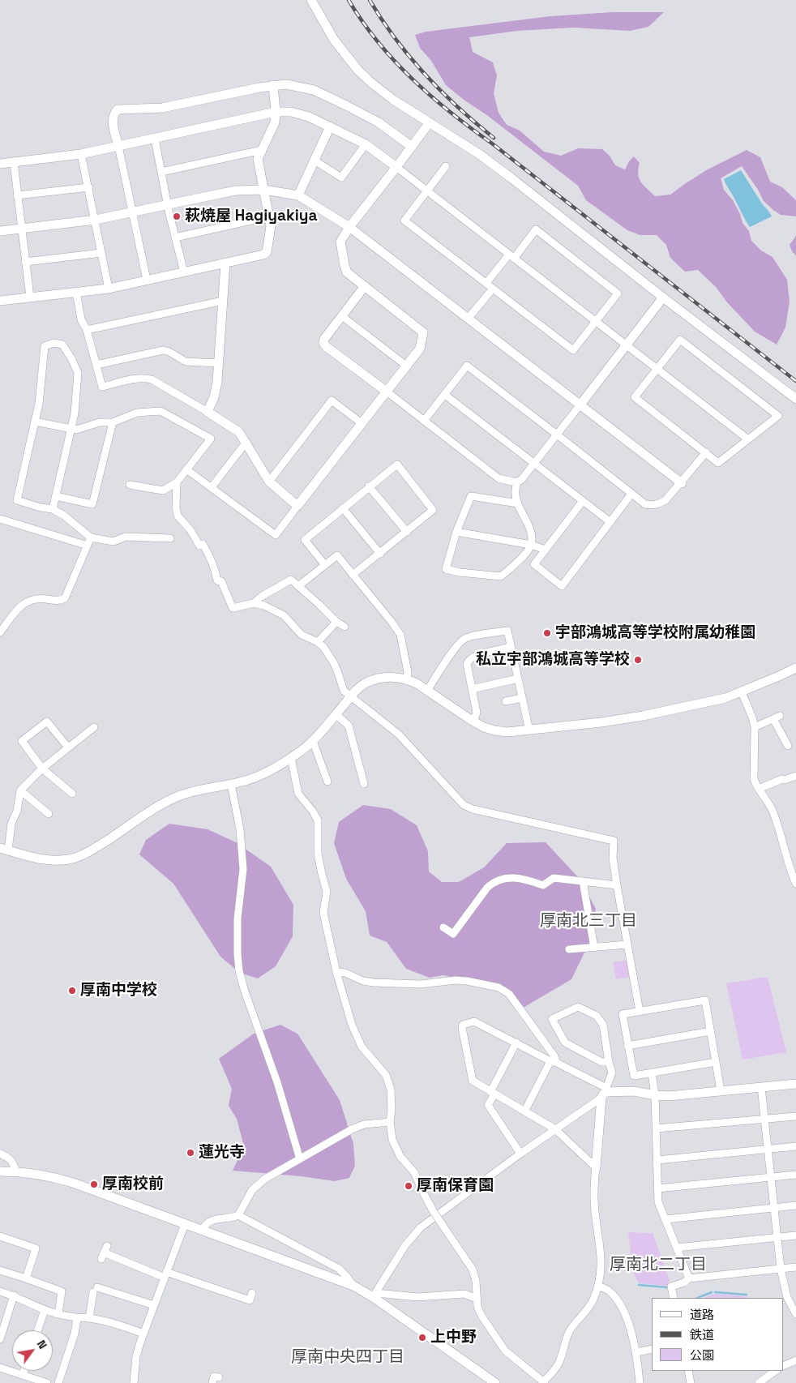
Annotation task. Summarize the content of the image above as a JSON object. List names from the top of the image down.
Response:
{
  "districts": ["厚南北三丁目", "厚南北二丁目", "厚南中央四丁目"],
  "places": [
    "萩焼屋 Hagiyakiya",
    "宇部鴻城高等学校附属幼稚園",
    "私立宇部鴻城高等学校",
    "厚南中学校",
    "蓮光寺",
    "厚南校前",
    "厚南保育園",
    "上中野"
  ],
  "legend": ["道路", "鉄道", "公園"],
  "north": "top right"
}
